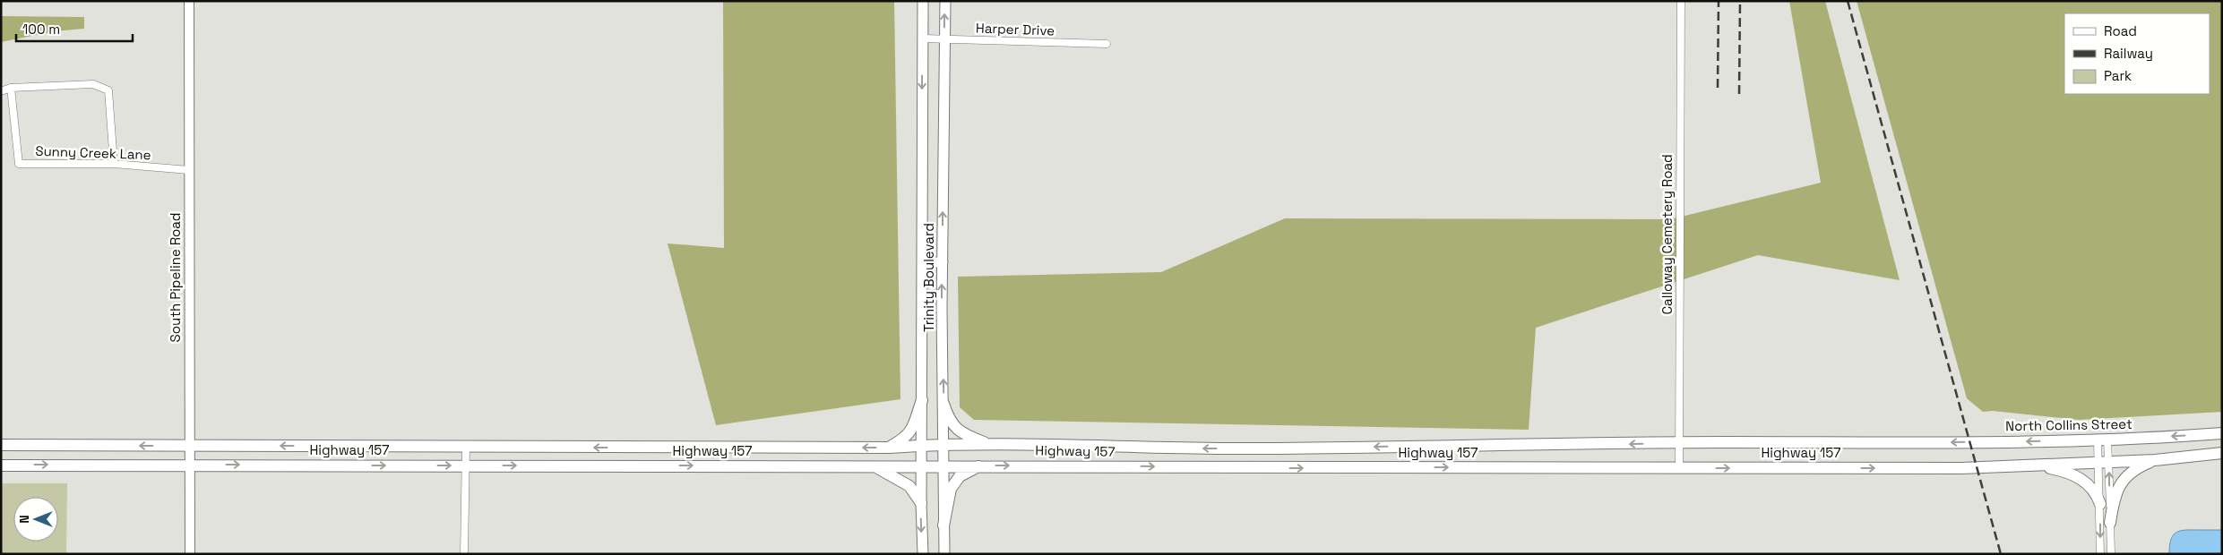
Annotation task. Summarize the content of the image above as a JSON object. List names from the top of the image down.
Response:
{
  "streets": {
    "main road": ["Trinity Boulevard", "North Collins Street", "Highway 157"],
    "street": [
      "Harper Drive",
      "Sunny Creek Lane",
      "Calloway Cemetery Road",
      "South Pipeline Road"
    ]
  },
  "crossings": [
    ["Harper Drive", "Trinity Boulevard"],
    ["Sunny Creek Lane", "South Pipeline Road"],
    ["Calloway Cemetery Road", "Highway 157"],
    ["South Pipeline Road", "Highway 157"],
    ["Trinity Boulevard", "Highway 157"],
    ["North Collins Street", "Highway 157"]
  ],
  "legend": ["Road", "Railway", "Park"],
  "scale_bar": "100 m",
  "north": "left"
}
